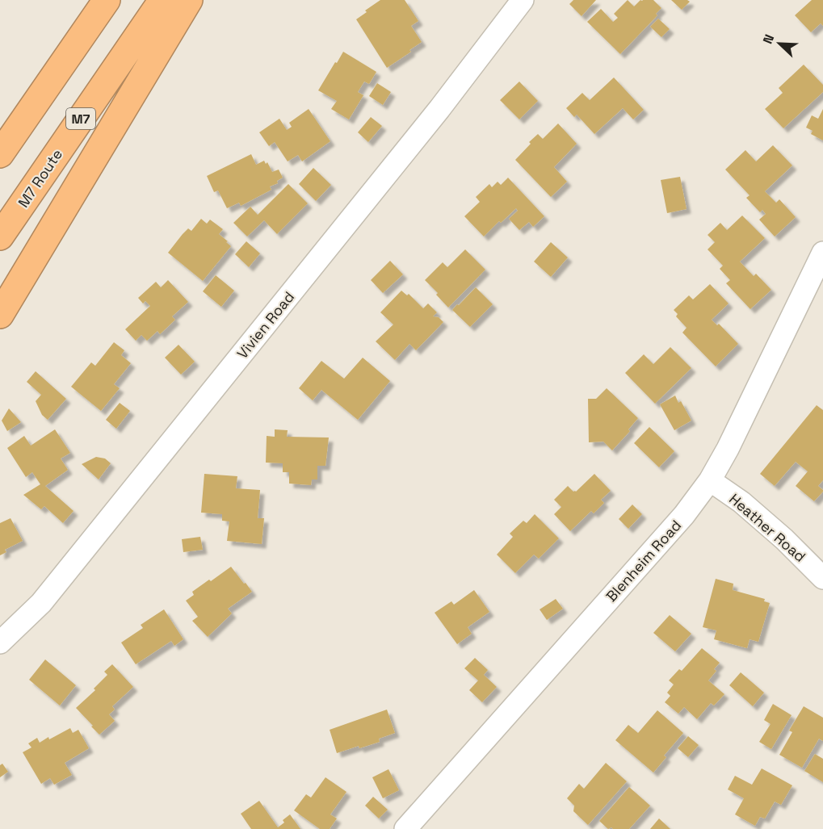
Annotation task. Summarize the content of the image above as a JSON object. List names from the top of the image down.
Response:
{
  "streets": {
    "highway": ["M7", "M7 Route"],
    "street": ["Vivien Road", "Heather Road", "Blenheim Road"]
  },
  "crossings": [
    ["Heather Road", "Blenheim Road"]
  ],
  "north": "top left"
}
